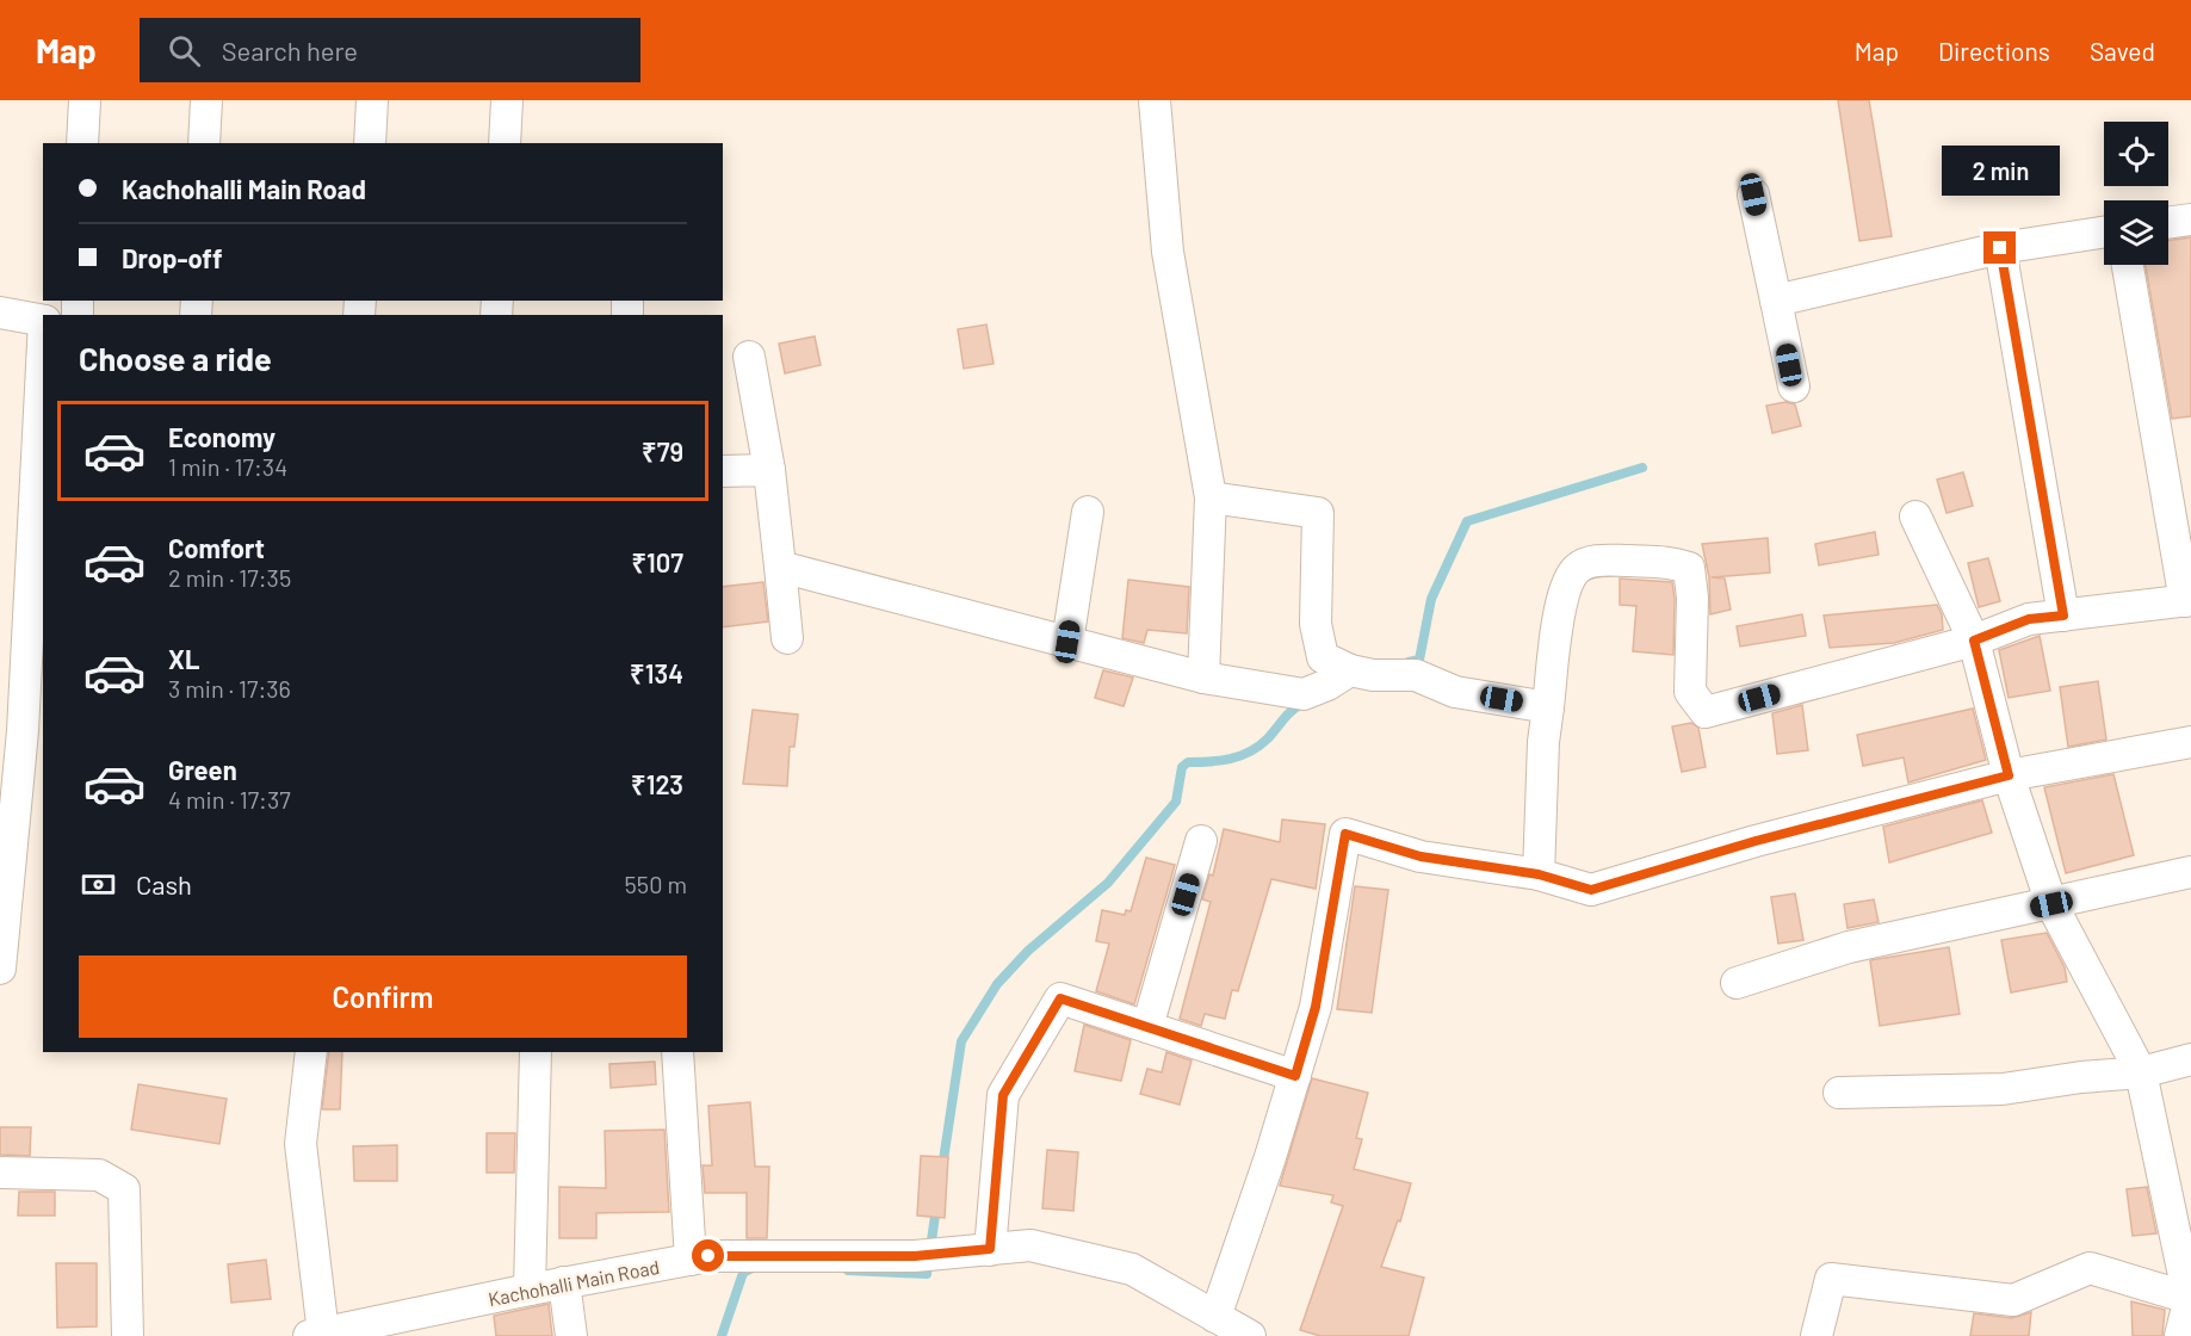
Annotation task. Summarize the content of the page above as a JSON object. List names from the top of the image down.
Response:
{
  "streets": {
    "street": ["Kachohalli Main Road"]
  },
  "page": {
    "header": "Map",
    "search": "Search here",
    "nav": ["Map", "Directions", "Saved"],
    "banner": ["Kachohalli Main Road", "Drop-off"],
    "bubble": "2 min",
    "heading": "Choose a ride",
    "list": [
      {
        "name": "Economy",
        "note": "1 min · 17:34",
        "value": "₹79"
      },
      {
        "name": "Comfort",
        "note": "2 min · 17:35",
        "value": "₹107"
      },
      {
        "name": "XL",
        "note": "3 min · 17:36",
        "value": "₹134"
      },
      {
        "name": "Green",
        "note": "4 min · 17:37",
        "value": "₹123"
      }
    ],
    "pay": ["Cash", "550 m"],
    "buttons": "Confirm"
  }
}
